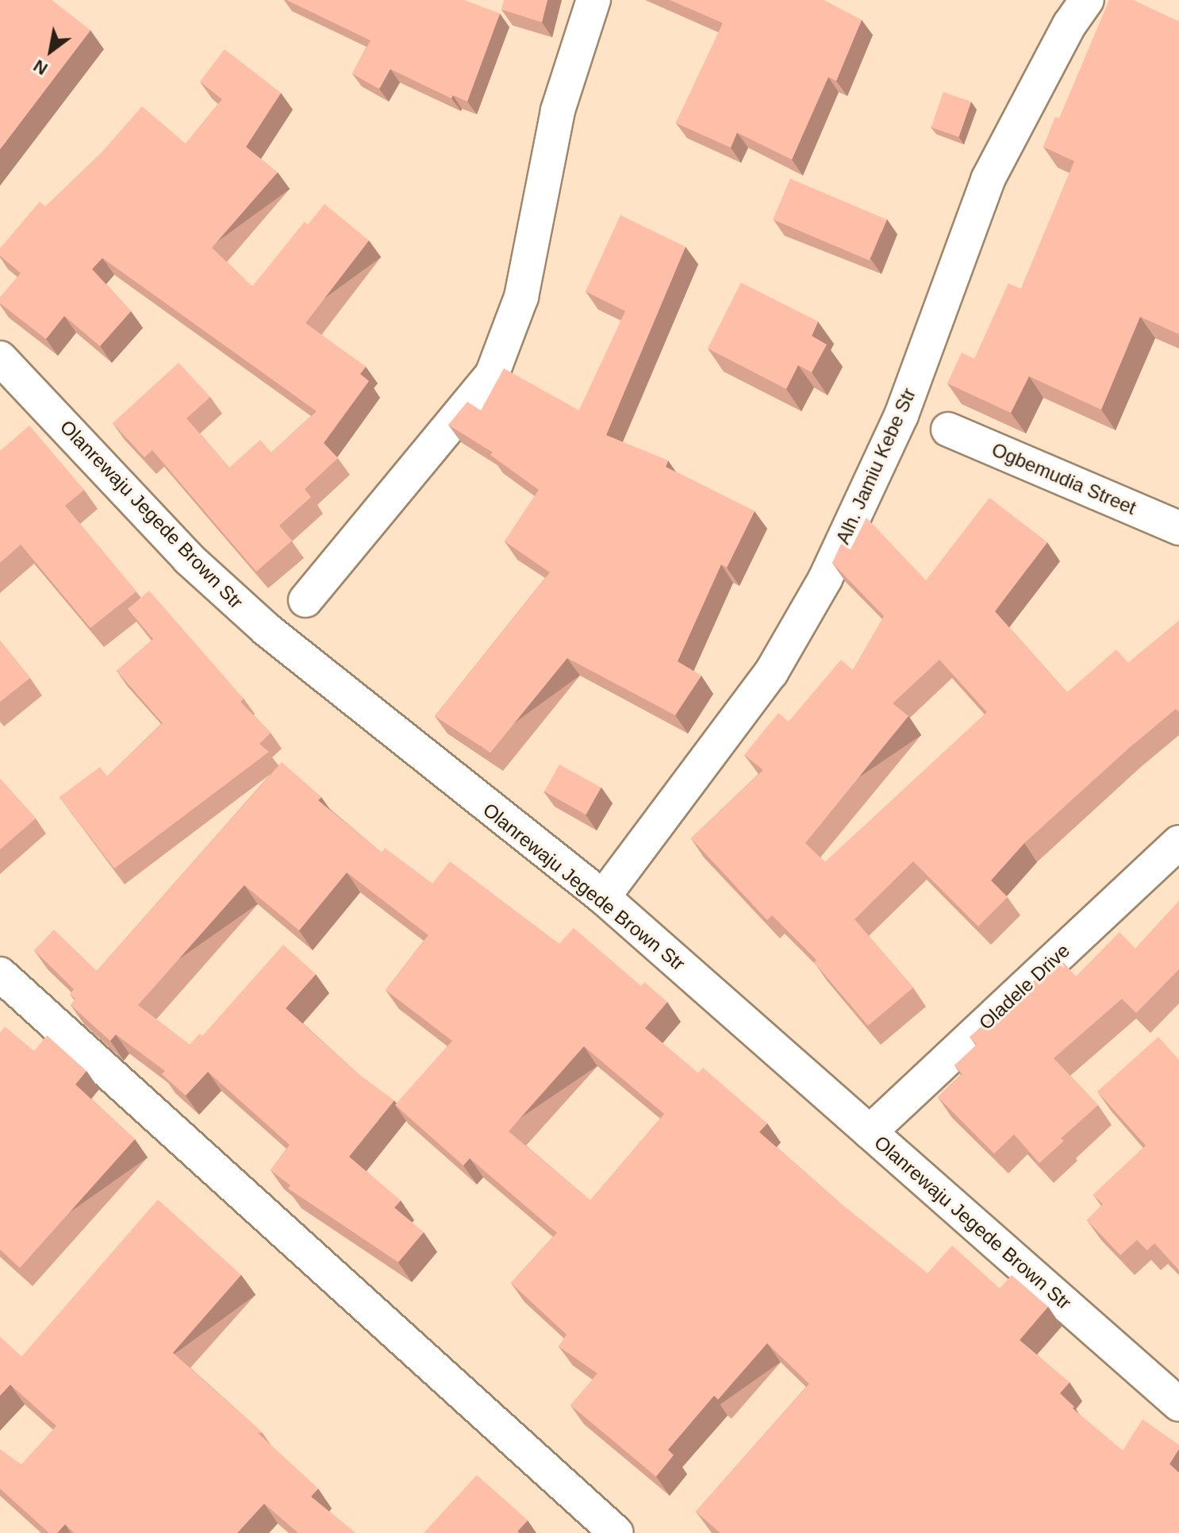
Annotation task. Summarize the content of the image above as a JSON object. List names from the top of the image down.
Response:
{
  "streets": {
    "street": [
      "Alh. Jamiu Kebe Str",
      "Ogbemudia Street",
      "Olanrewaju Jegede Brown Str",
      "Oladele Drive"
    ]
  },
  "crossings": [
    ["Alh. Jamiu Kebe Str", "Olanrewaju Jegede Brown Str"],
    ["Olanrewaju Jegede Brown Str", "Oladele Drive"]
  ],
  "north": "bottom left"
}
